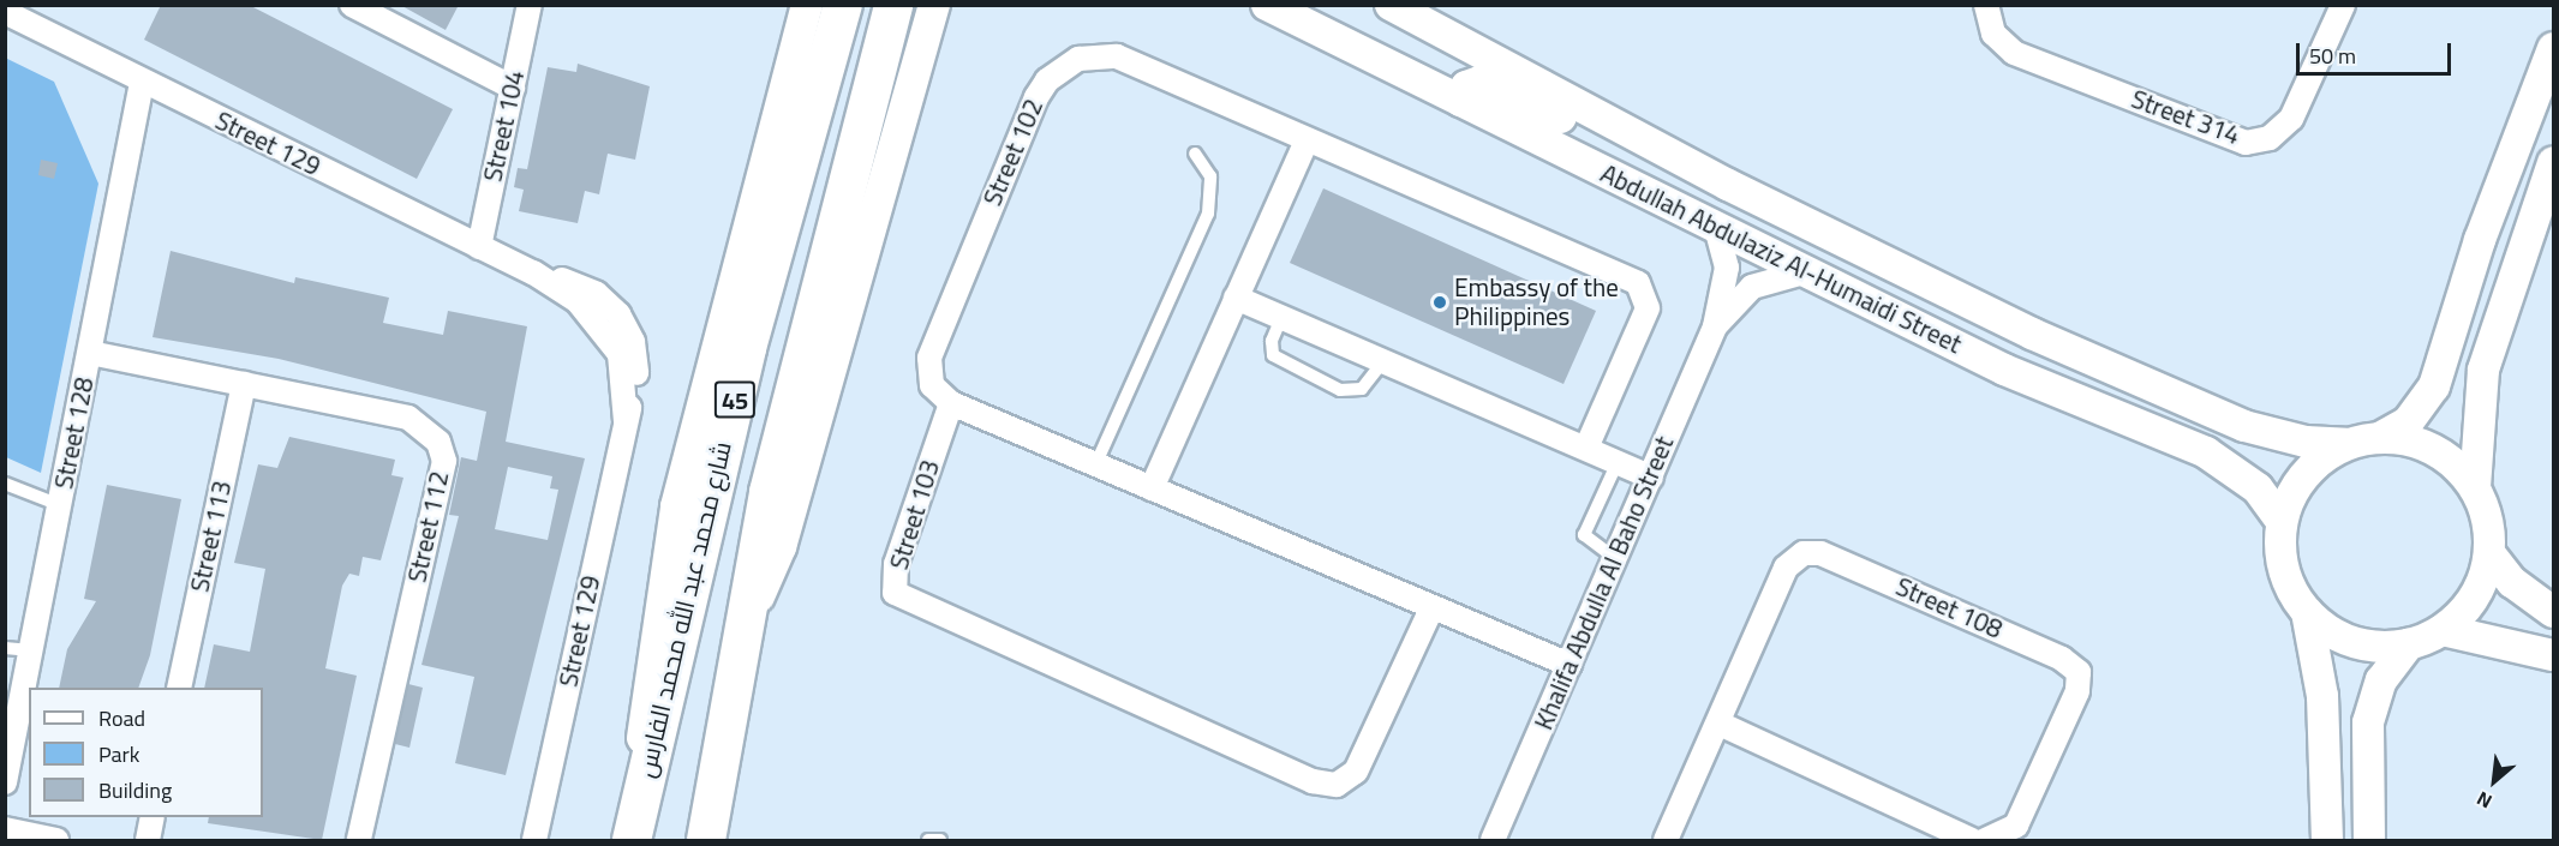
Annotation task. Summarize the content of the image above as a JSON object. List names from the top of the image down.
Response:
{
  "streets": {
    "main road": ["45", "شارع محمد عبد الله محمد الفارس"],
    "street": [
      "Street 314",
      "Street 104",
      "Street 129",
      "Street 102",
      "Abdullah Abdulaziz Al-Humaidi Street",
      "Street 128",
      "Street 103",
      "Street 112",
      "Street 113",
      "Khalifa Abdulla Al Baho Street",
      "Street 108"
    ]
  },
  "crossings": [
    ["Street 104", "Street 129"],
    ["Street 129", "Street 128"],
    ["Street 102", "Street 103"],
    ["Abdullah Abdulaziz Al-Humaidi Street", "Khalifa Abdulla Al Baho Street"],
    ["Street 128", "Street 112"],
    ["Street 112", "Street 113"]
  ],
  "places": ["Embassy of the Philippines"],
  "legend": ["Road", "Park", "Building"],
  "scale_bar": "50 m",
  "north": "bottom left"
}
